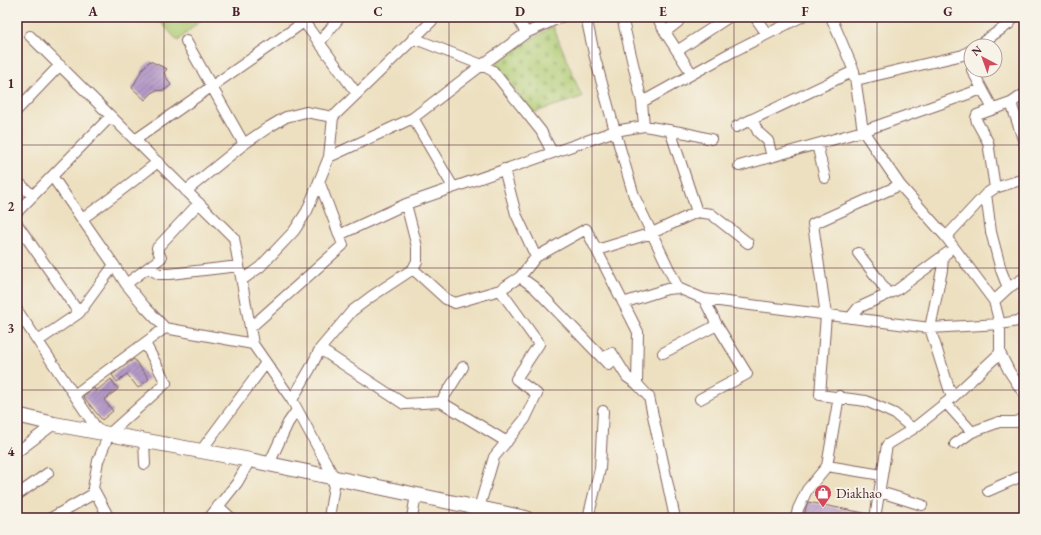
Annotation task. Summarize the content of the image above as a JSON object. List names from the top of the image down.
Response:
{
  "places": {
    "shop": ["Diakhao"]
  },
  "north": "top left",
  "grid": {
    "columns": [
      "A",
      "B",
      "C",
      "D",
      "E",
      "F",
      "G"
    ],
    "rows": [
      "1",
      "2",
      "3",
      "4"
    ]
  }
}
